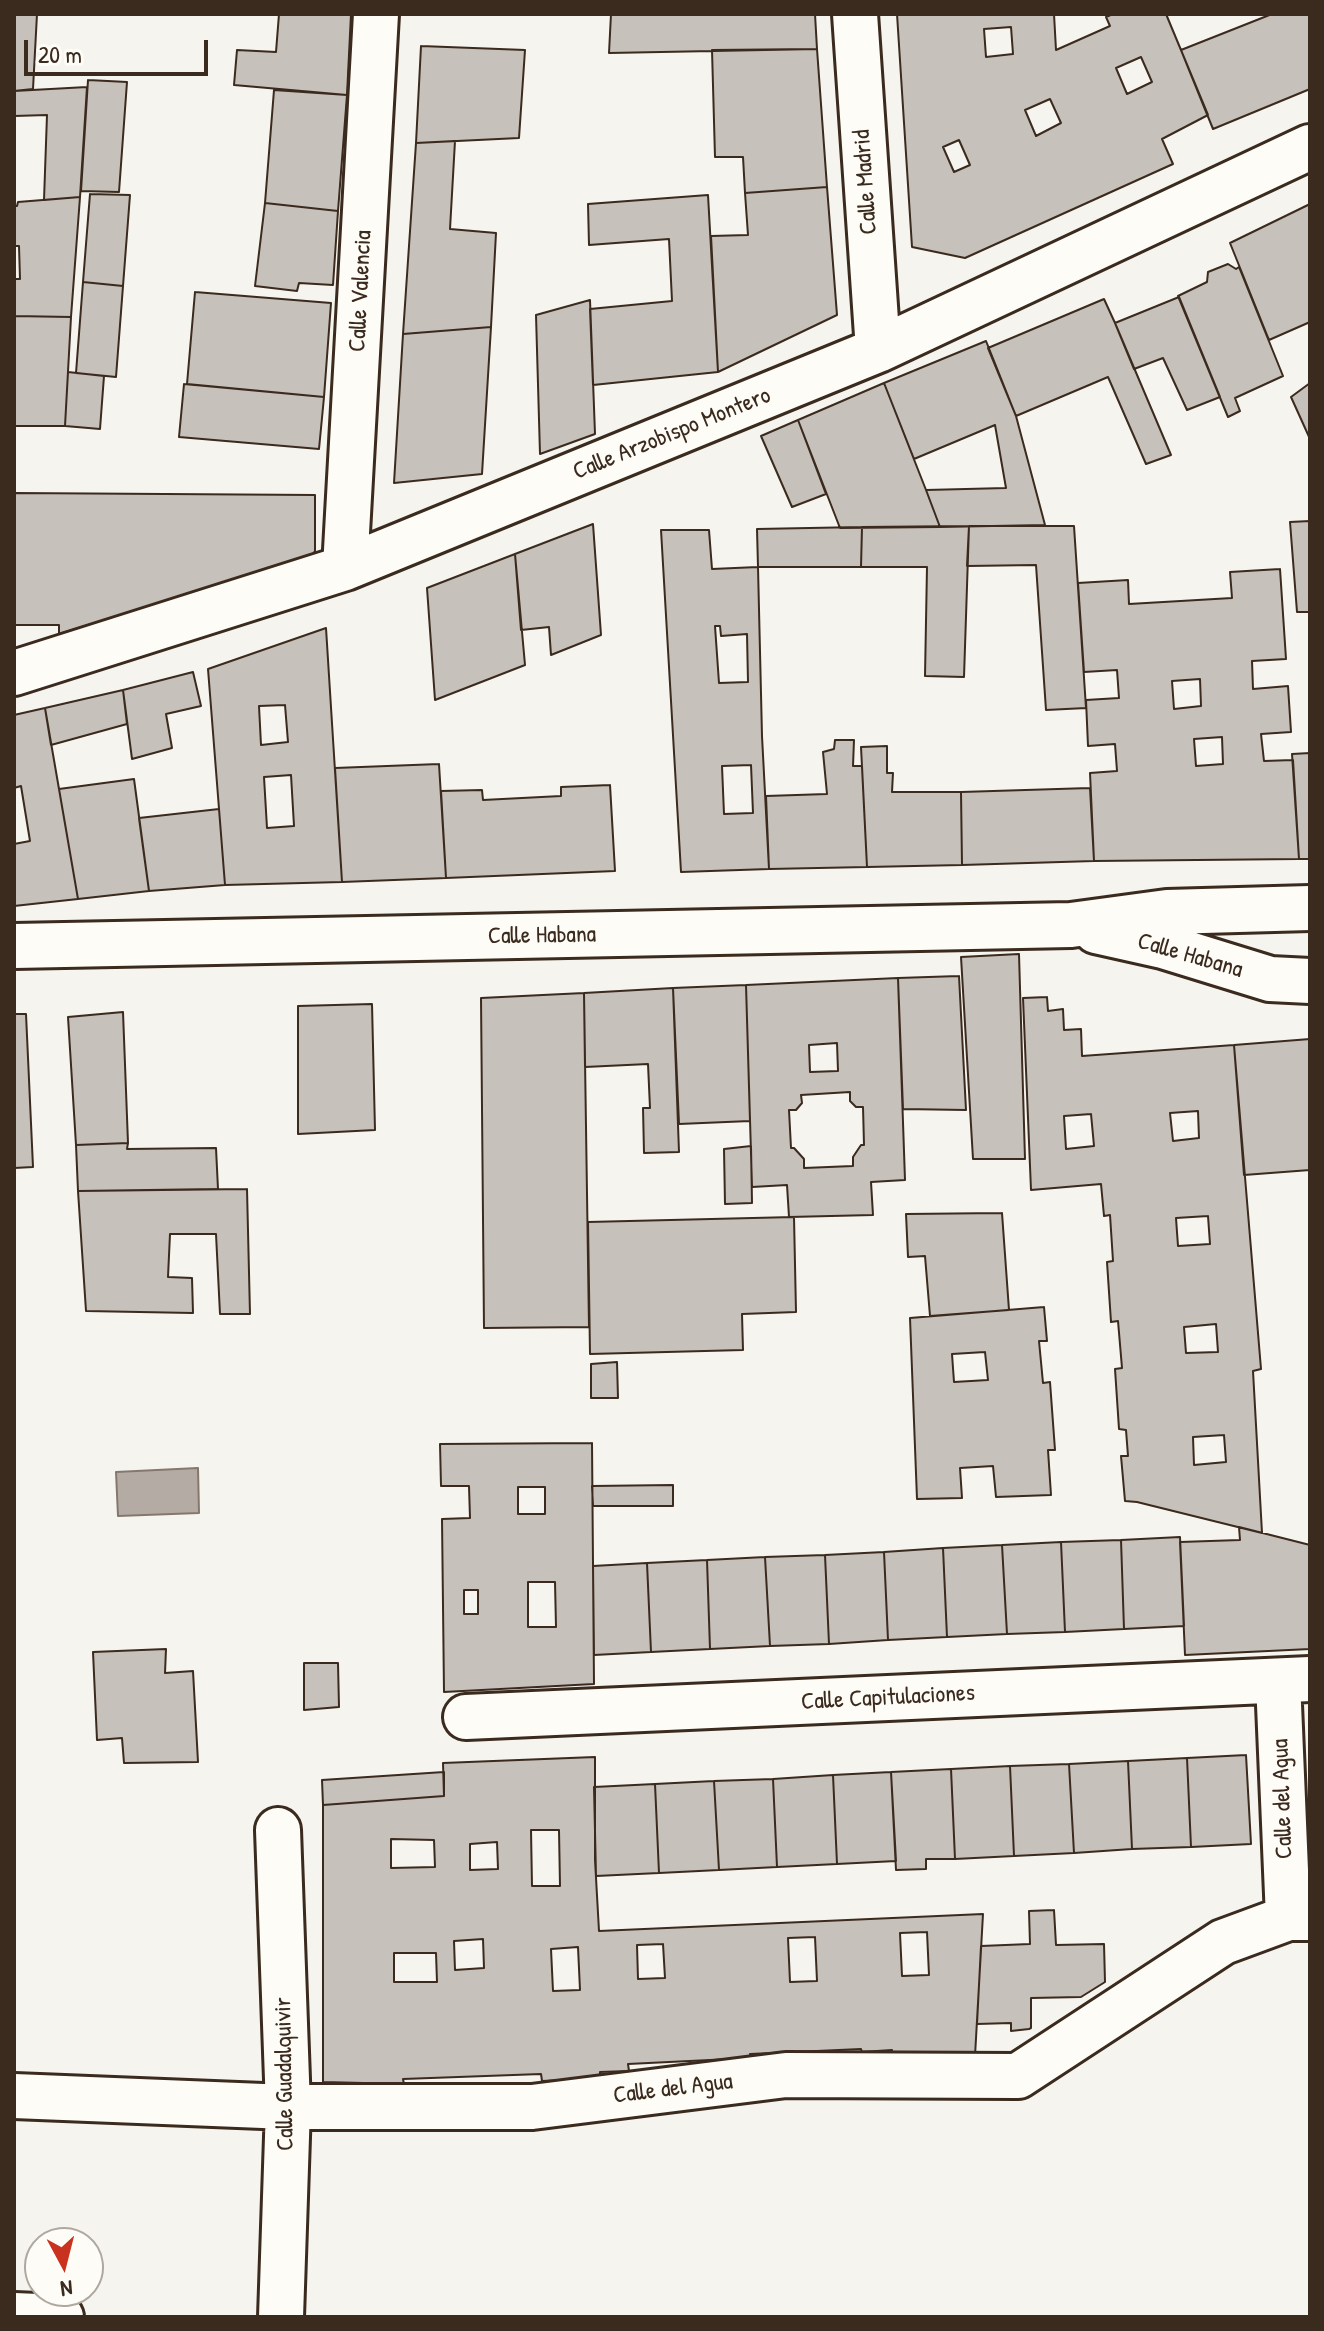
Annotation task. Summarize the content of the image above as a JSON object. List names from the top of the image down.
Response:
{
  "streets": {
    "street": [
      "Calle Madrid",
      "Calle Valencia",
      "Calle Arzobispo Montero",
      "Calle Habana",
      "Calle Capitulaciones",
      "Calle del Agua",
      "Calle Guadalquivir"
    ]
  },
  "crossings": [
    ["Calle Madrid", "Calle Arzobispo Montero"],
    ["Calle Valencia", "Calle Arzobispo Montero"],
    ["Calle Capitulaciones", "Calle del Agua"],
    ["Calle del Agua", "Calle Guadalquivir"]
  ],
  "scale_bar": "20 m",
  "north": "bottom"
}
